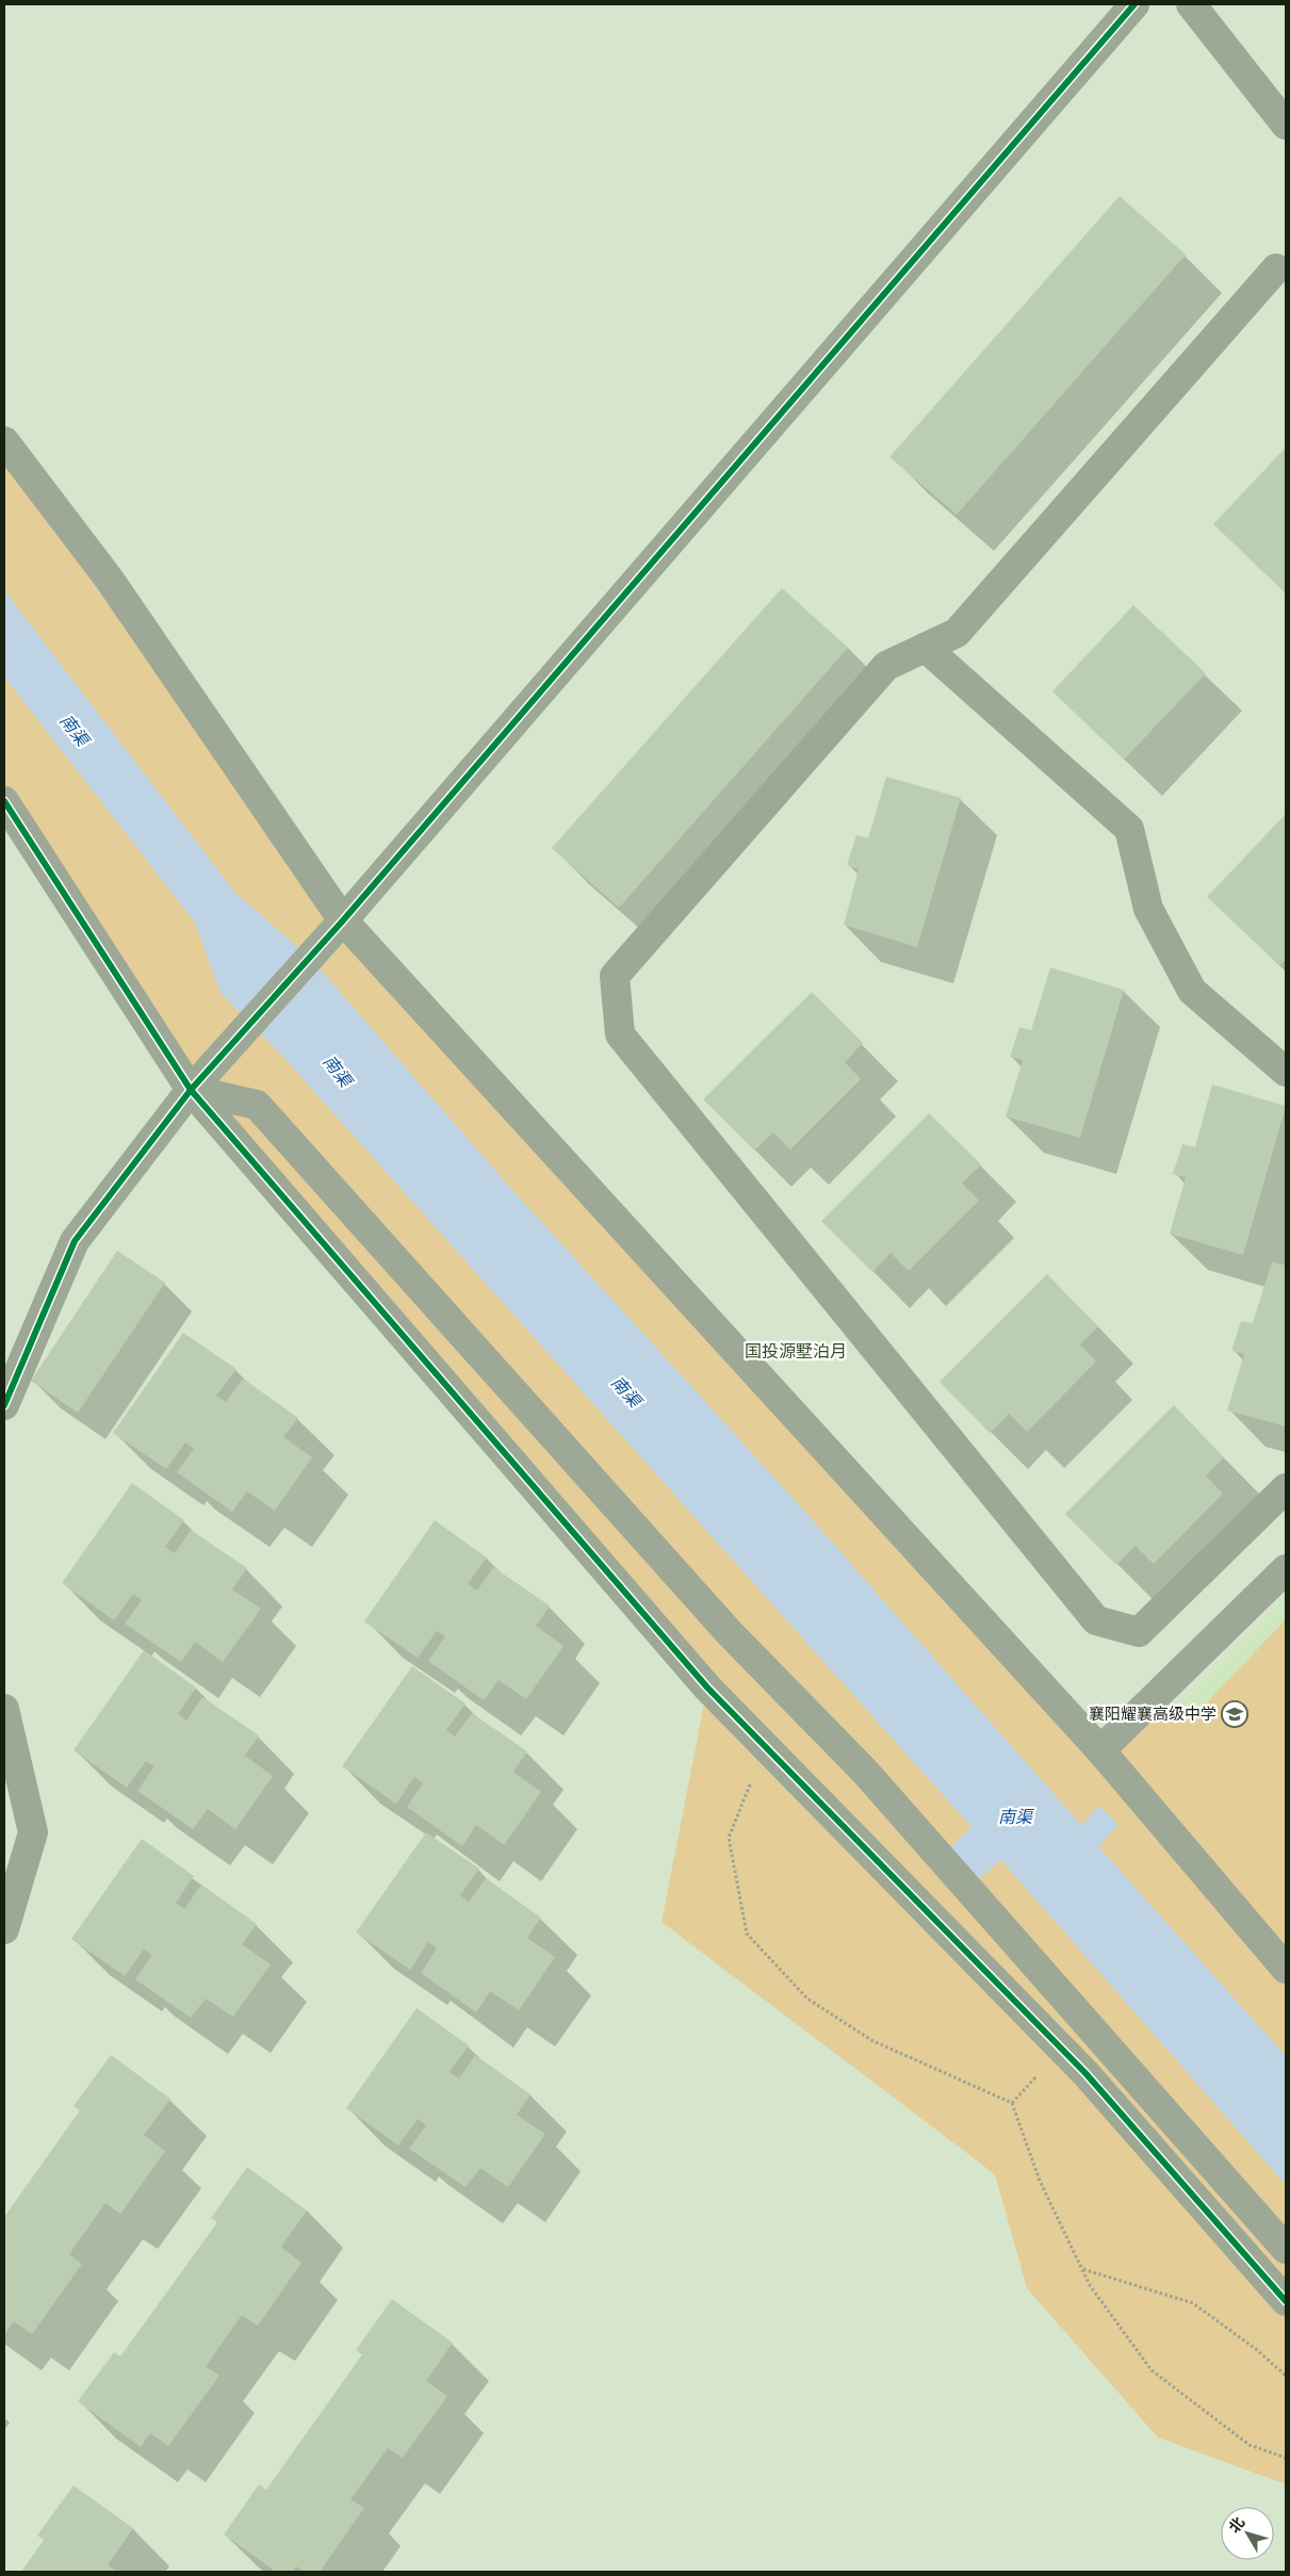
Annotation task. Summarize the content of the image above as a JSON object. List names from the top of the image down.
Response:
{
  "districts": ["国投源墅泊月"],
  "water": ["南渠"],
  "places": {
    "school or university": ["襄阳耀襄高级中学"]
  },
  "north": "top left"
}
